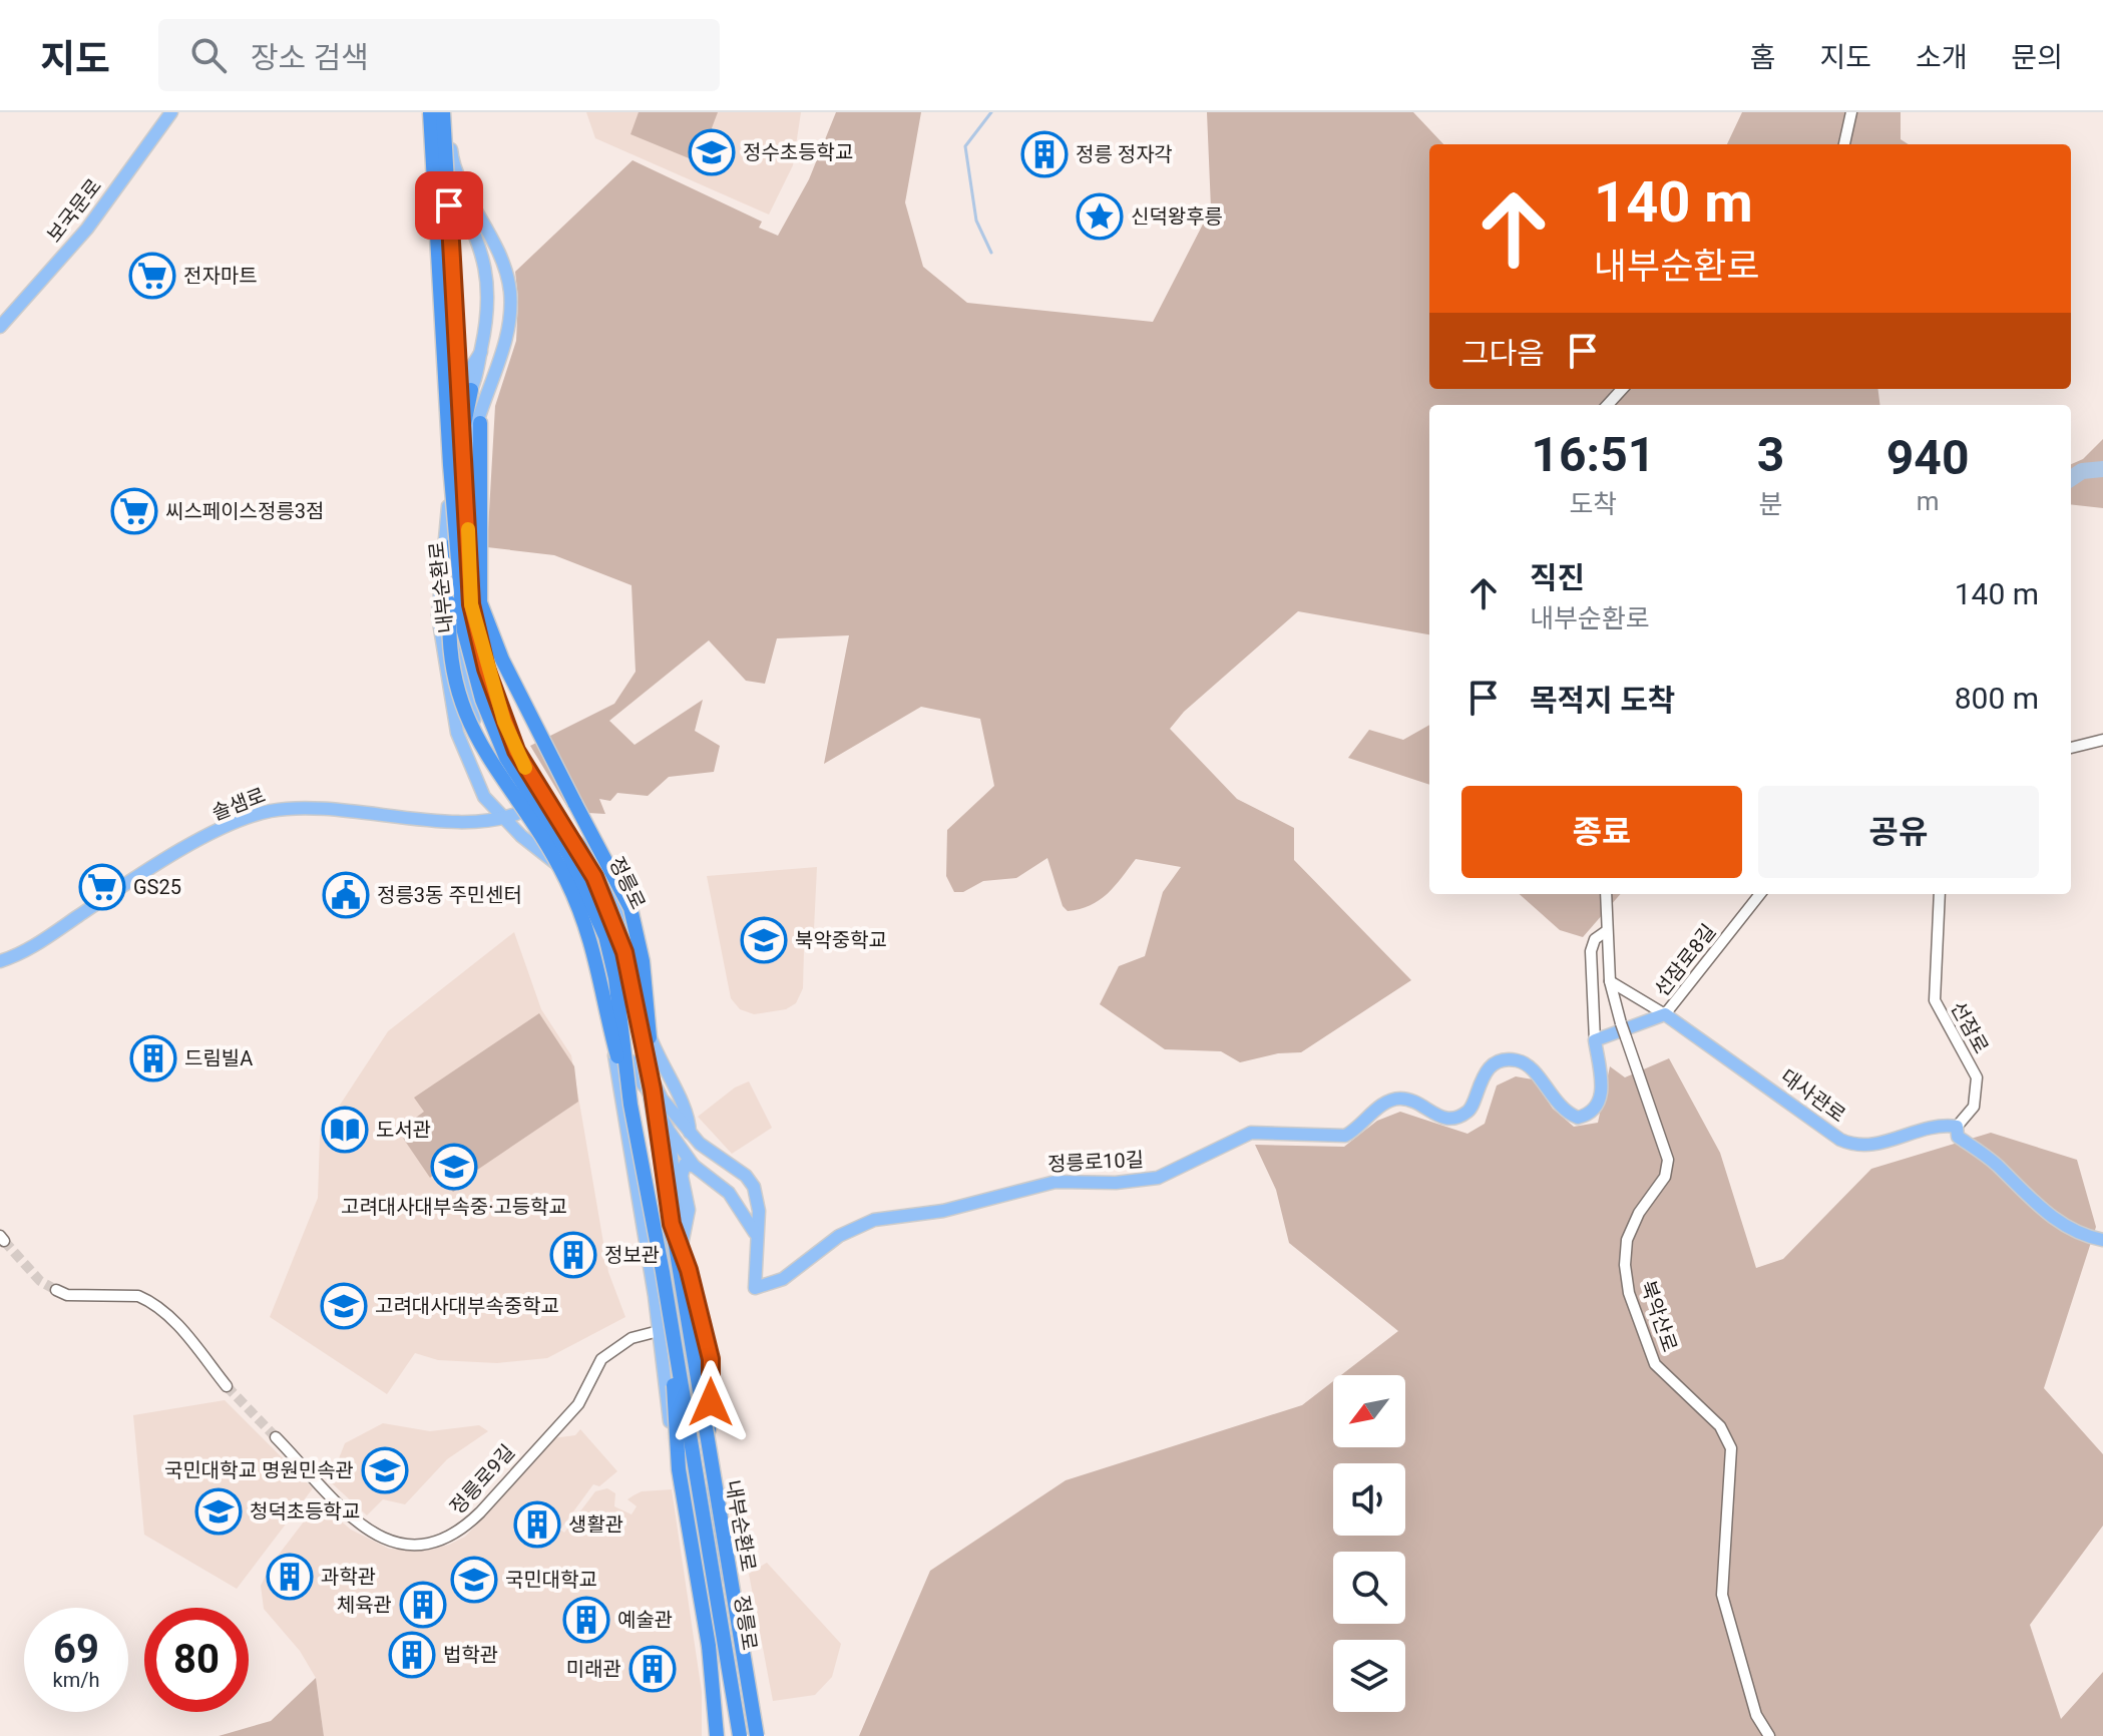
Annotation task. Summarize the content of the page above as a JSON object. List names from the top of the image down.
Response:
{
  "streets": {
    "highway": ["내부순환로"],
    "main road": [
      "보국문로",
      "솔샘로",
      "정릉로",
      "대사관로",
      "정릉로10길"
    ],
    "street": [
      "선잠로8길",
      "선잠로",
      "북악산로",
      "정릉로9길"
    ]
  },
  "crossings": [
    ["내부순환로", "정릉로"],
    ["내부순환로", "정릉로9길"],
    ["솔샘로", "정릉로"],
    ["정릉로", "정릉로10길"],
    ["정릉로", "정릉로9길"],
    ["선잠로8길", "대사관로"],
    ["선잠로", "대사관로"],
    ["대사관로", "북악산로"]
  ],
  "places": {
    "school or university": [
      "정수초등학교",
      "북악중학교",
      "고려대사대부속중·고등학교",
      "고려대사대부속중학교",
      "국민대학교 명원민속관",
      "청덕초등학교",
      "국민대학교"
    ],
    "building": [
      "정릉 정자각",
      "드림빌A",
      "정보관",
      "생활관",
      "과학관",
      "체육관",
      "예술관",
      "법학관",
      "미래관"
    ],
    "place": ["신덕왕후릉"],
    "supermarket": ["전자마트", "씨스페이스정릉3점", "GS25"],
    "public building": ["정릉3동 주민센터"],
    "library": ["도서관"]
  },
  "north": "bottom left",
  "page": {
    "header": "지도",
    "search": "장소 검색",
    "nav": [
      "홈",
      "지도",
      "소개",
      "문의"
    ],
    "turn": ["140 m", "내부순환로"],
    "then": "그다음",
    "eta": [
      "16:51",
      "도착",
      "3",
      "분",
      "940",
      "m"
    ],
    "list": [
      {
        "name": "직진",
        "note": "내부순환로",
        "value": "140 m"
      },
      {
        "name": "목적지 도착",
        "value": "800 m"
      }
    ],
    "buttons": ["종료", "공유"],
    "speed": "69 km/h",
    "limit": "80"
  }
}
